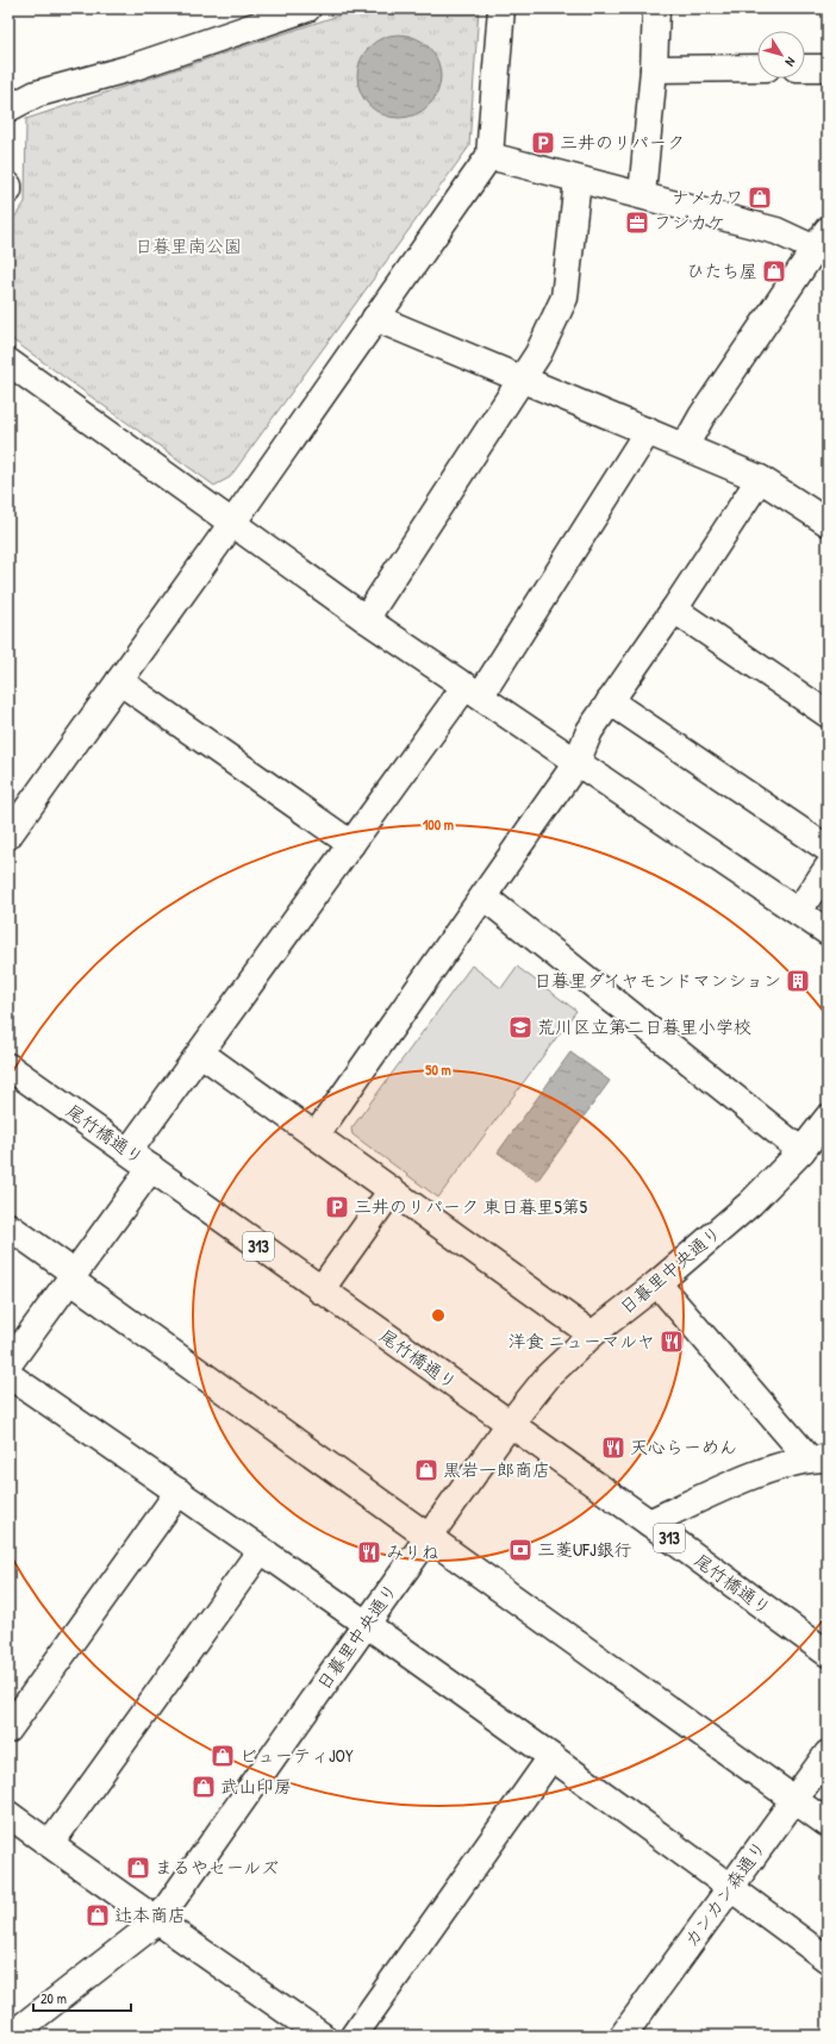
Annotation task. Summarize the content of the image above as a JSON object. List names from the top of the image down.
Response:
{
  "streets": {
    "street": [
      "尾竹橋通り",
      "313",
      "日暮里中央通り",
      "カンカン森通り"
    ]
  },
  "crossings": [
    ["尾竹橋通り", "日暮里中央通り"]
  ],
  "parks": ["日暮里南公園"],
  "places": {
    "parking": ["三井のリパーク", "三井のリパーク 東日暮里5第5"],
    "shop": [
      "ナメカワ",
      "ひたち屋",
      "黒岩一郎商店",
      "ビューティJOY",
      "武山印房",
      "まるやセールズ",
      "辻本商店"
    ],
    "office": ["フジカケ"],
    "building": ["日暮里ダイヤモンドマンション"],
    "school or university": ["荒川区立第二日暮里小学校"],
    "restaurant": ["洋食 ニューマルヤ", "天心らーめん", "みりね"],
    "bank": ["三菱UFJ銀行"]
  },
  "scale_bar": "20 m",
  "north": "bottom right",
  "rings": ["100 m", "50 m"]
}
